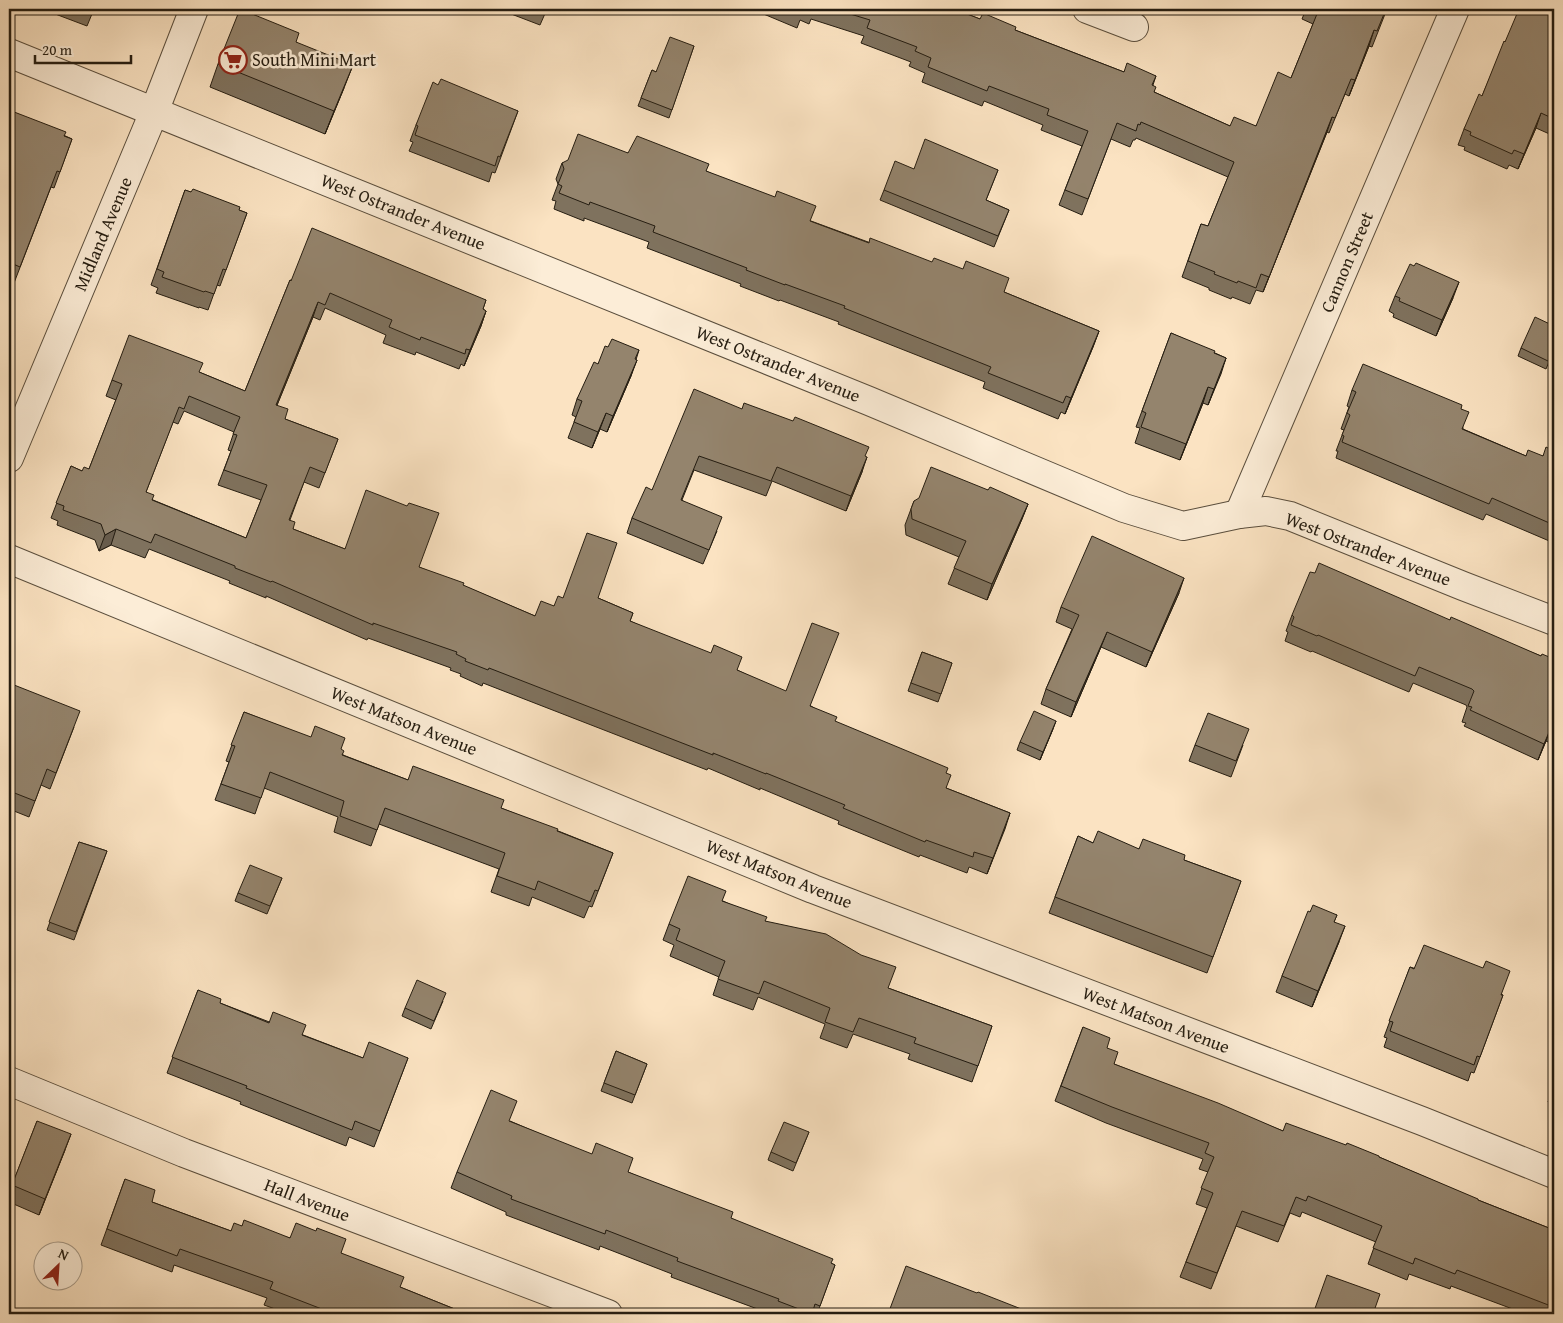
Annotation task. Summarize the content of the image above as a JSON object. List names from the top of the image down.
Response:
{
  "streets": {
    "street": [
      "West Ostrander Avenue",
      "Midland Avenue",
      "Cannon Street",
      "West Matson Avenue",
      "Hall Avenue"
    ]
  },
  "crossings": [
    ["West Ostrander Avenue", "Midland Avenue"],
    ["West Ostrander Avenue", "Cannon Street"]
  ],
  "places": {
    "supermarket": ["South Mini Mart"]
  },
  "scale_bar": "20 m",
  "north": "top right"
}
